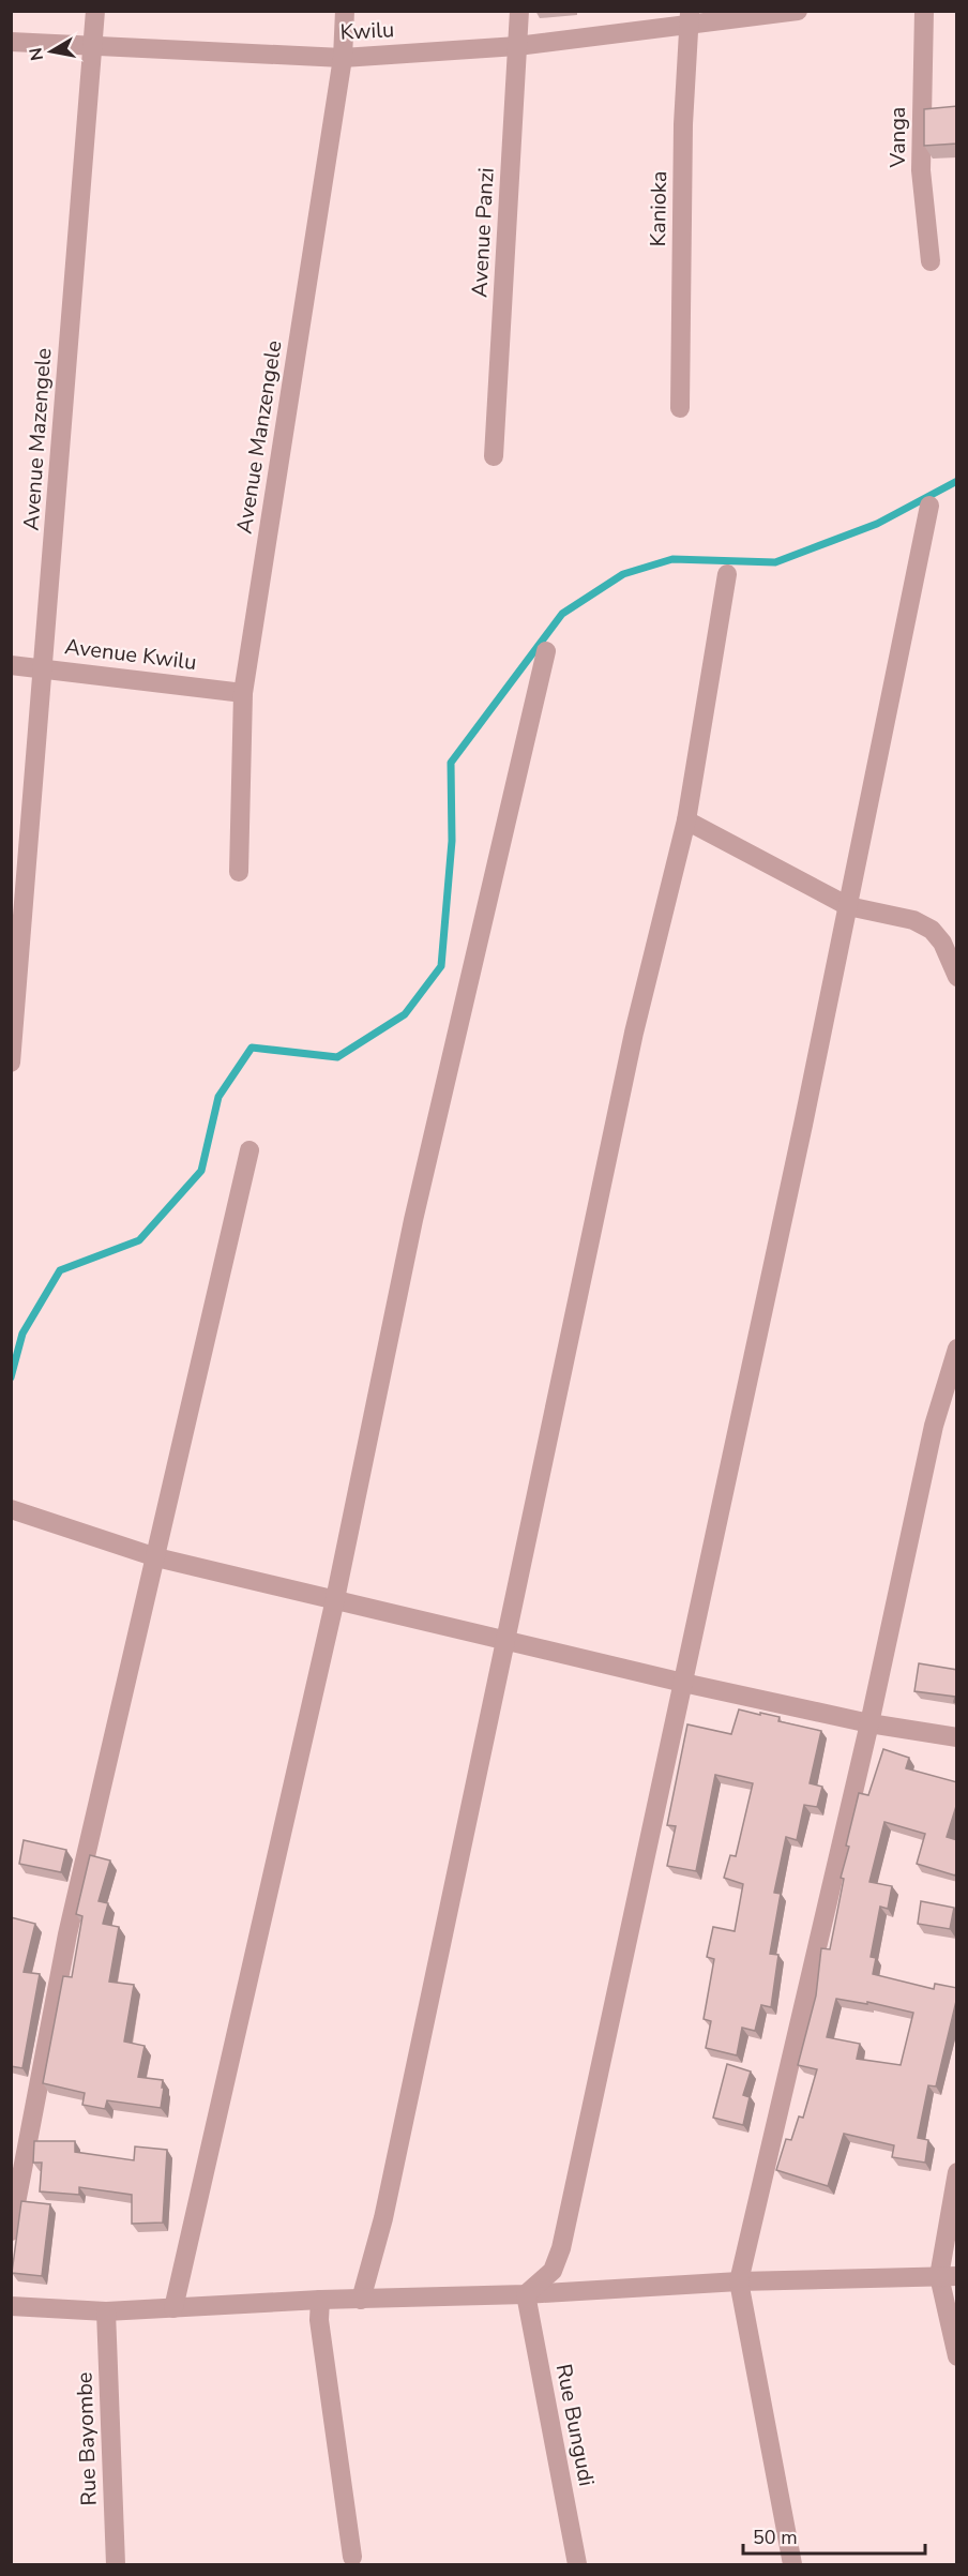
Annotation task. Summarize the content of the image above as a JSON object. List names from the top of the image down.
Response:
{
  "streets": {
    "street": [
      "Kwilu",
      "Vanga",
      "Kanioka",
      "Avenue Panzi",
      "Avenue Manzengele",
      "Avenue Mazengele",
      "Avenue Kwilu",
      "Rue Bungudi",
      "Rue Bayombe"
    ]
  },
  "crossings": [
    ["Kwilu", "Kanioka"],
    ["Kwilu", "Avenue Panzi"],
    ["Kwilu", "Avenue Manzengele"],
    ["Kwilu", "Avenue Mazengele"],
    ["Avenue Manzengele", "Avenue Kwilu"],
    ["Avenue Mazengele", "Avenue Kwilu"]
  ],
  "scale_bar": "50 m",
  "north": "left"
}
